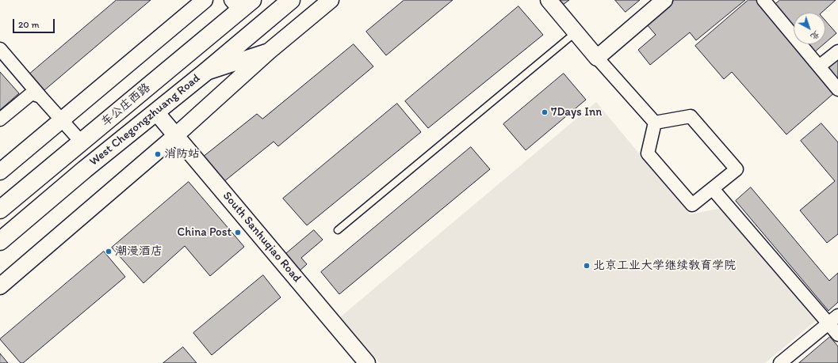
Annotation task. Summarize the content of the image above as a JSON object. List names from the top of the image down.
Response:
{
  "streets": {
    "main road": ["车公庄西路", "West Chegongzhuang Road"],
    "street": ["South Sanhuqiao Road"]
  },
  "crossings": [
    ["West Chegongzhuang Road", "South Sanhuqiao Road"]
  ],
  "places": [
    "7Days Inn",
    "消防站",
    "China Post",
    "潮漫酒店",
    "北京工业大学继续教育学院"
  ],
  "scale_bar": "20 m",
  "north": "bottom right"
}
